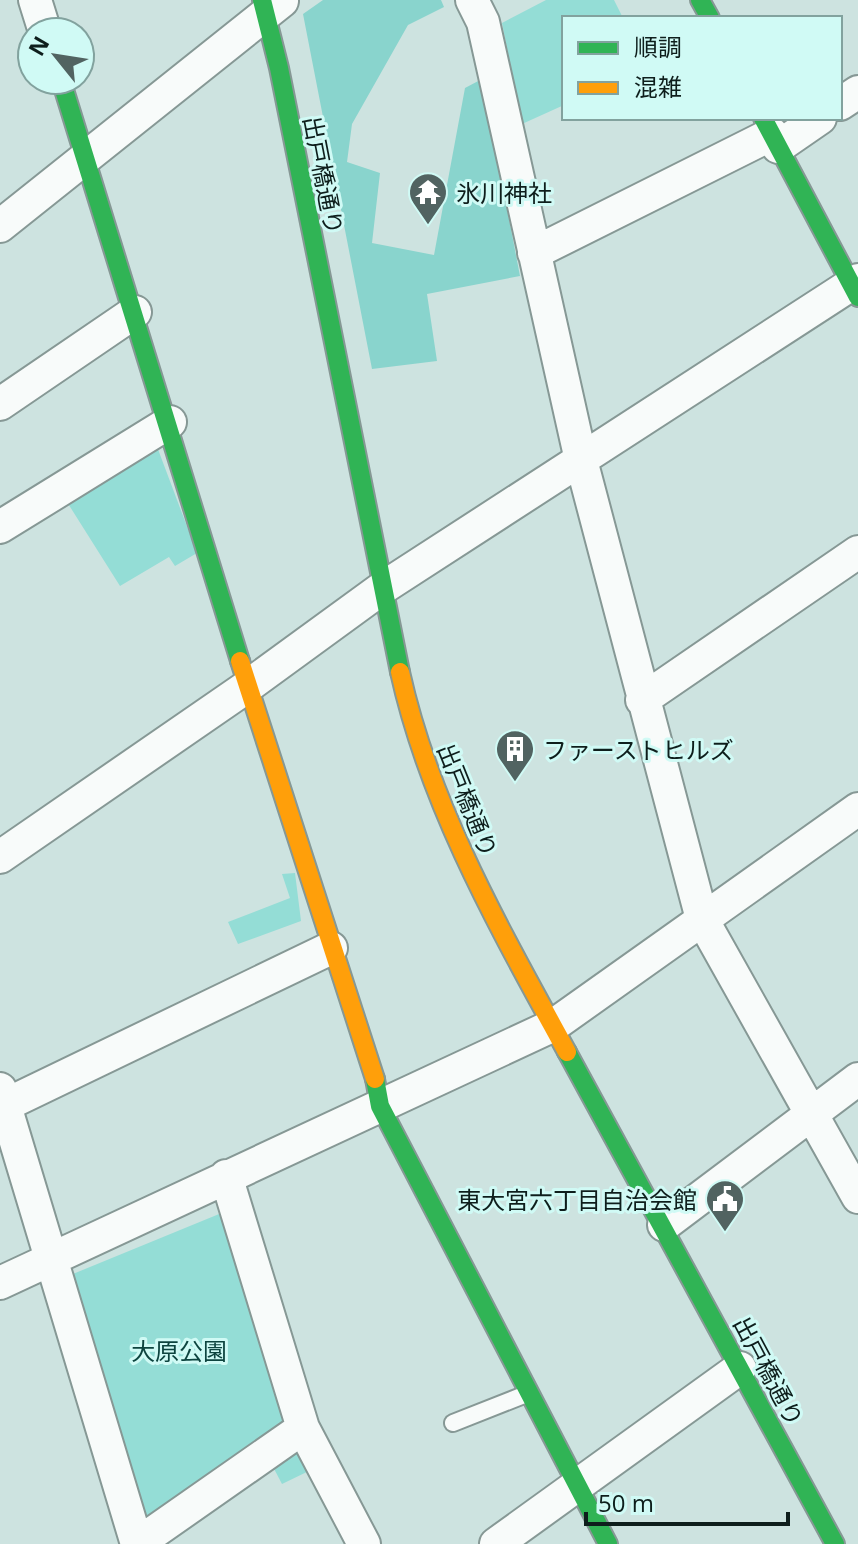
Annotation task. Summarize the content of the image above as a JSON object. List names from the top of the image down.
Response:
{
  "streets": {
    "street": ["出戸橋通り"]
  },
  "parks": ["大原公園"],
  "places": {
    "temple": ["氷川神社"],
    "building": ["ファーストヒルズ"],
    "public building": ["東大宮六丁目自治会館"]
  },
  "legend": ["順調", "混雑"],
  "scale_bar": "50 m",
  "north": "top left"
}
